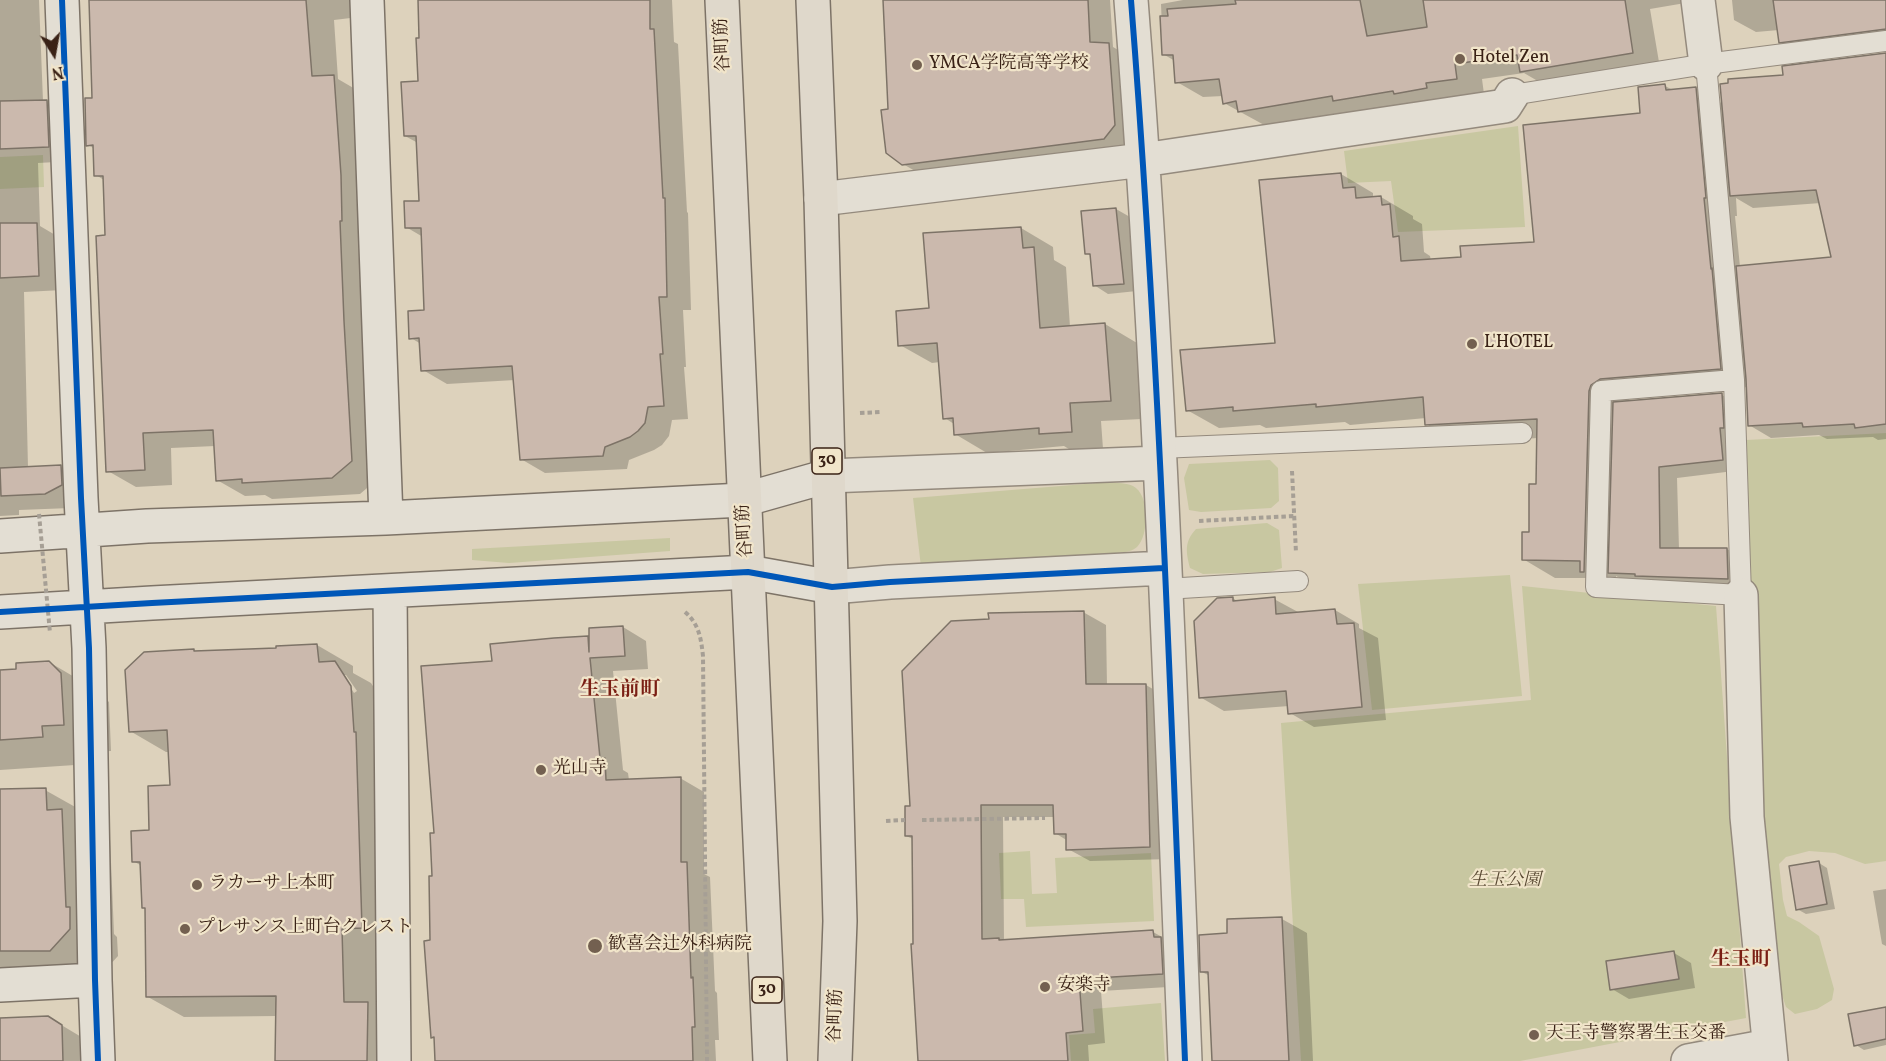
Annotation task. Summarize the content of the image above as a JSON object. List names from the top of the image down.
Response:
{
  "streets": {
    "main road": ["谷町筋", "30"]
  },
  "crossings": [
    ["谷町筋", "30"]
  ],
  "districts": ["生玉前町", "生玉町"],
  "parks": ["生玉公園"],
  "places": [
    "Hotel Zen",
    "YMCA学院高等学校",
    "L'HOTEL",
    "光山寺",
    "ラカーサ上本町",
    "プレサンス上町台クレスト",
    "歓喜会辻外科病院",
    "安楽寺",
    "天王寺警察署生玉交番"
  ],
  "north": "bottom"
}
